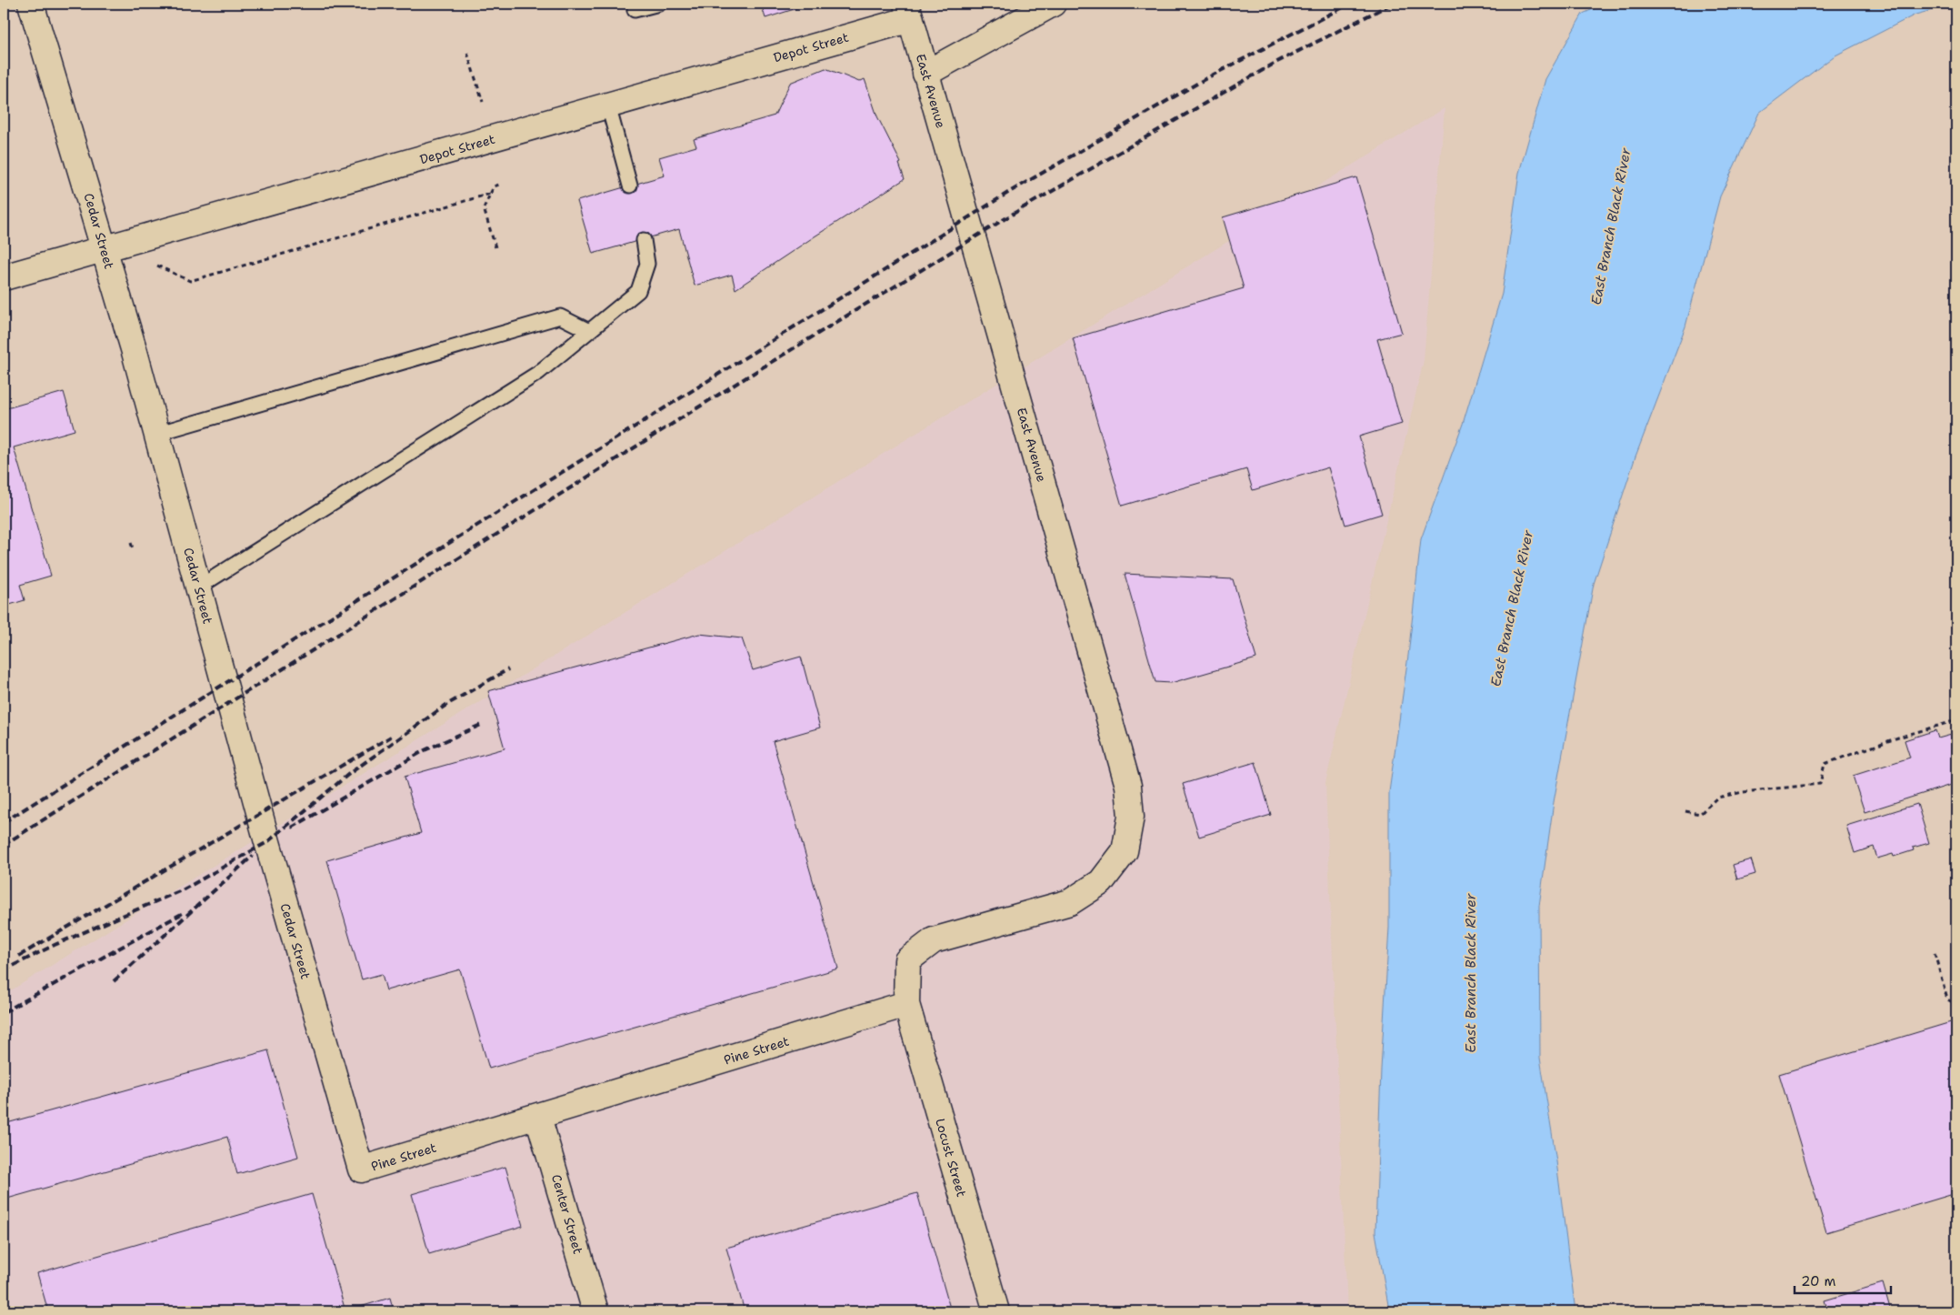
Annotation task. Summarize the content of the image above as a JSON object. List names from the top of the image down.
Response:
{
  "streets": {
    "street": [
      "Depot Street",
      "East Avenue",
      "Cedar Street",
      "Pine Street",
      "Locust Street",
      "Center Street"
    ]
  },
  "crossings": [
    ["Depot Street", "East Avenue"],
    ["Depot Street", "Cedar Street"],
    ["East Avenue", "Pine Street"],
    ["East Avenue", "Locust Street"],
    ["Cedar Street", "Pine Street"],
    ["Pine Street", "Locust Street"],
    ["Pine Street", "Center Street"]
  ],
  "water": ["East Branch Black River"],
  "scale_bar": "20 m"
}
